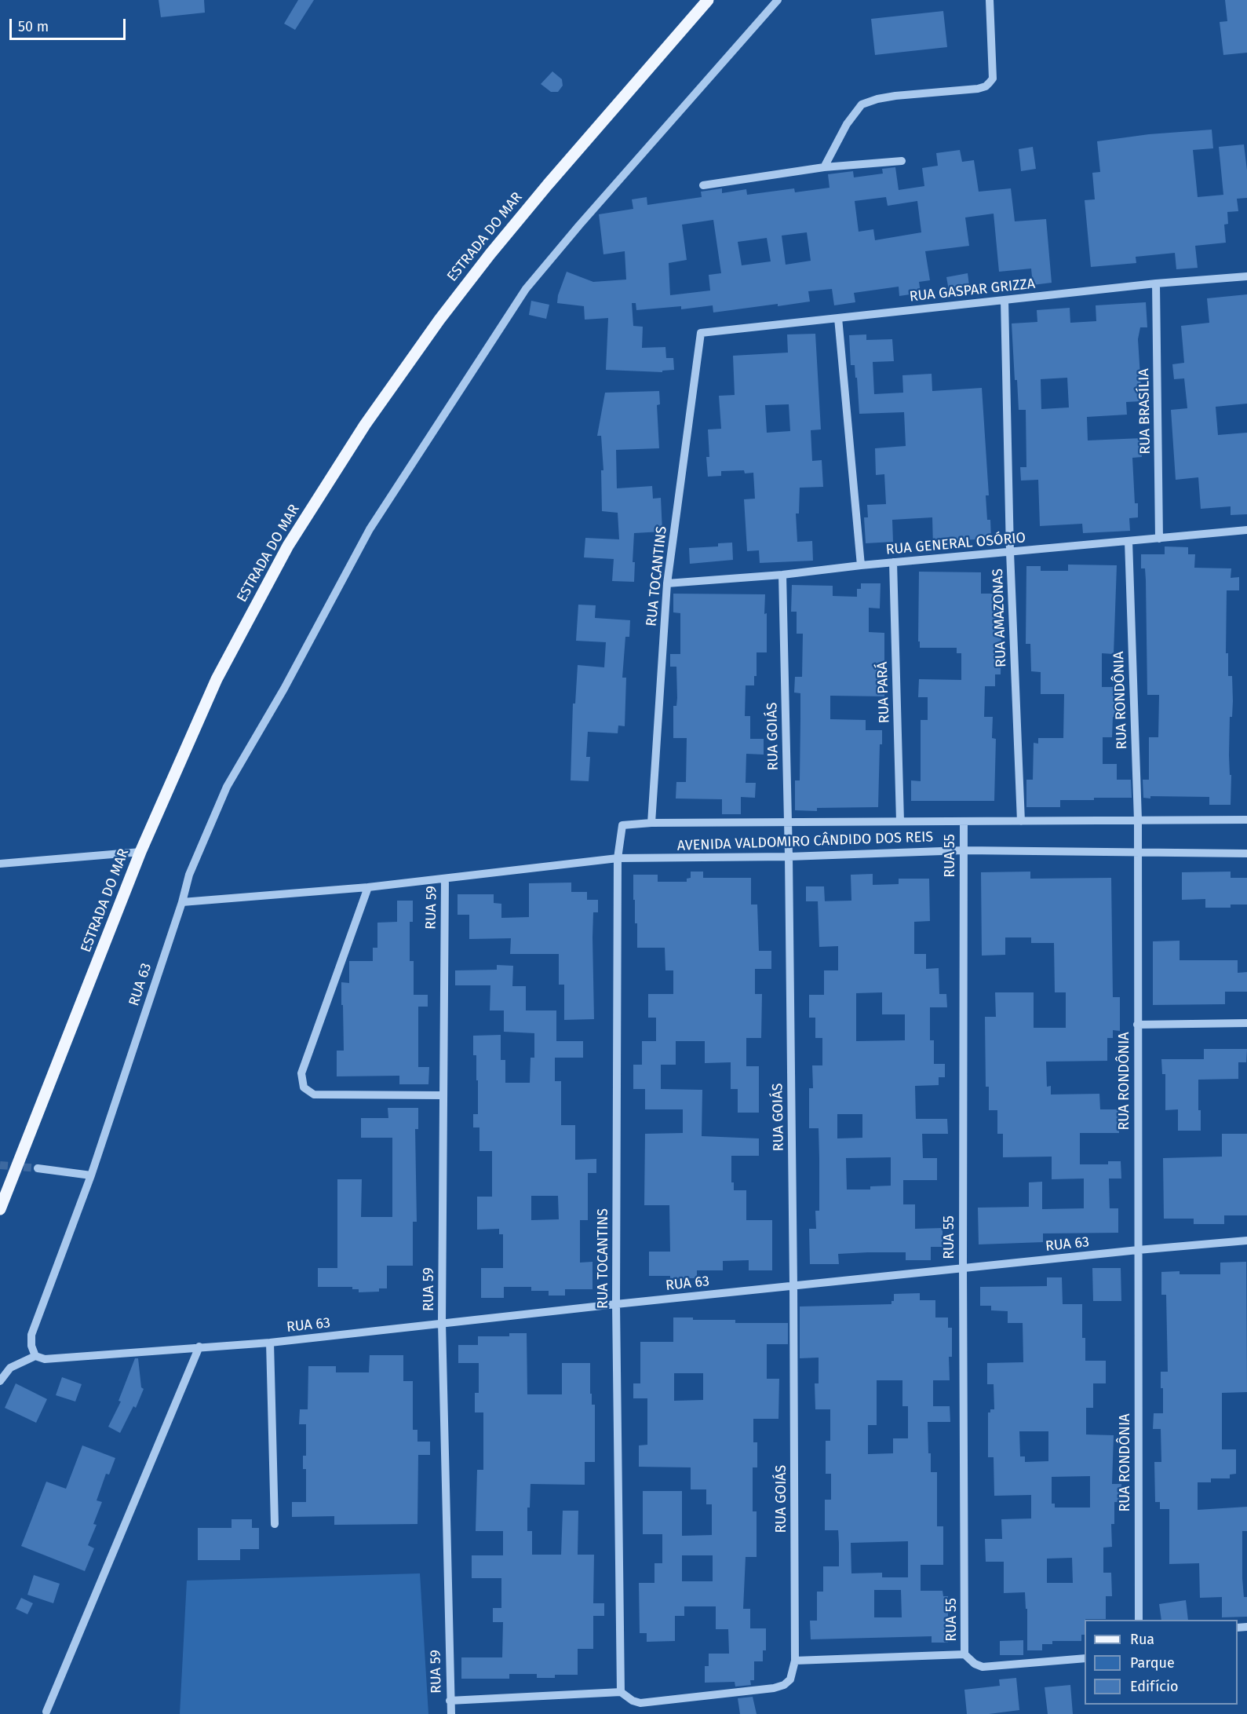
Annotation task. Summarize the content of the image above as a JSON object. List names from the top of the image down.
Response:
{
  "streets": {
    "main road": ["ESTRADA DO MAR"],
    "street": [
      "RUA GASPAR GRIZZA",
      "RUA BRASÍLIA",
      "RUA GENERAL OSÓRIO",
      "RUA TOCANTINS",
      "RUA AMAZONAS",
      "RUA PARÁ",
      "RUA RONDÔNIA",
      "RUA GOIÁS",
      "AVENIDA VALDOMIRO CÂNDIDO DOS REIS",
      "RUA 55",
      "RUA 59",
      "RUA 63"
    ]
  },
  "crossings": [
    ["RUA GASPAR GRIZZA", "RUA BRASÍLIA"],
    ["RUA GASPAR GRIZZA", "RUA TOCANTINS"],
    ["RUA GASPAR GRIZZA", "RUA AMAZONAS"],
    ["RUA BRASÍLIA", "RUA GENERAL OSÓRIO"],
    ["RUA GENERAL OSÓRIO", "RUA TOCANTINS"],
    ["RUA GENERAL OSÓRIO", "RUA AMAZONAS"],
    ["RUA GENERAL OSÓRIO", "RUA PARÁ"],
    ["RUA GENERAL OSÓRIO", "RUA RONDÔNIA"],
    ["RUA GENERAL OSÓRIO", "RUA GOIÁS"],
    ["RUA TOCANTINS", "AVENIDA VALDOMIRO CÂNDIDO DOS REIS"],
    ["RUA TOCANTINS", "RUA 63"],
    ["RUA AMAZONAS", "AVENIDA VALDOMIRO CÂNDIDO DOS REIS"],
    ["RUA PARÁ", "AVENIDA VALDOMIRO CÂNDIDO DOS REIS"],
    ["RUA RONDÔNIA", "AVENIDA VALDOMIRO CÂNDIDO DOS REIS"],
    ["RUA RONDÔNIA", "RUA 63"],
    ["RUA GOIÁS", "AVENIDA VALDOMIRO CÂNDIDO DOS REIS"],
    ["RUA GOIÁS", "RUA 63"],
    ["AVENIDA VALDOMIRO CÂNDIDO DOS REIS", "RUA 55"],
    ["AVENIDA VALDOMIRO CÂNDIDO DOS REIS", "RUA 59"],
    ["RUA 55", "RUA 63"],
    ["RUA 59", "RUA 63"]
  ],
  "legend": ["Rua", "Parque", "Edifício"],
  "scale_bar": "50 m"
}
